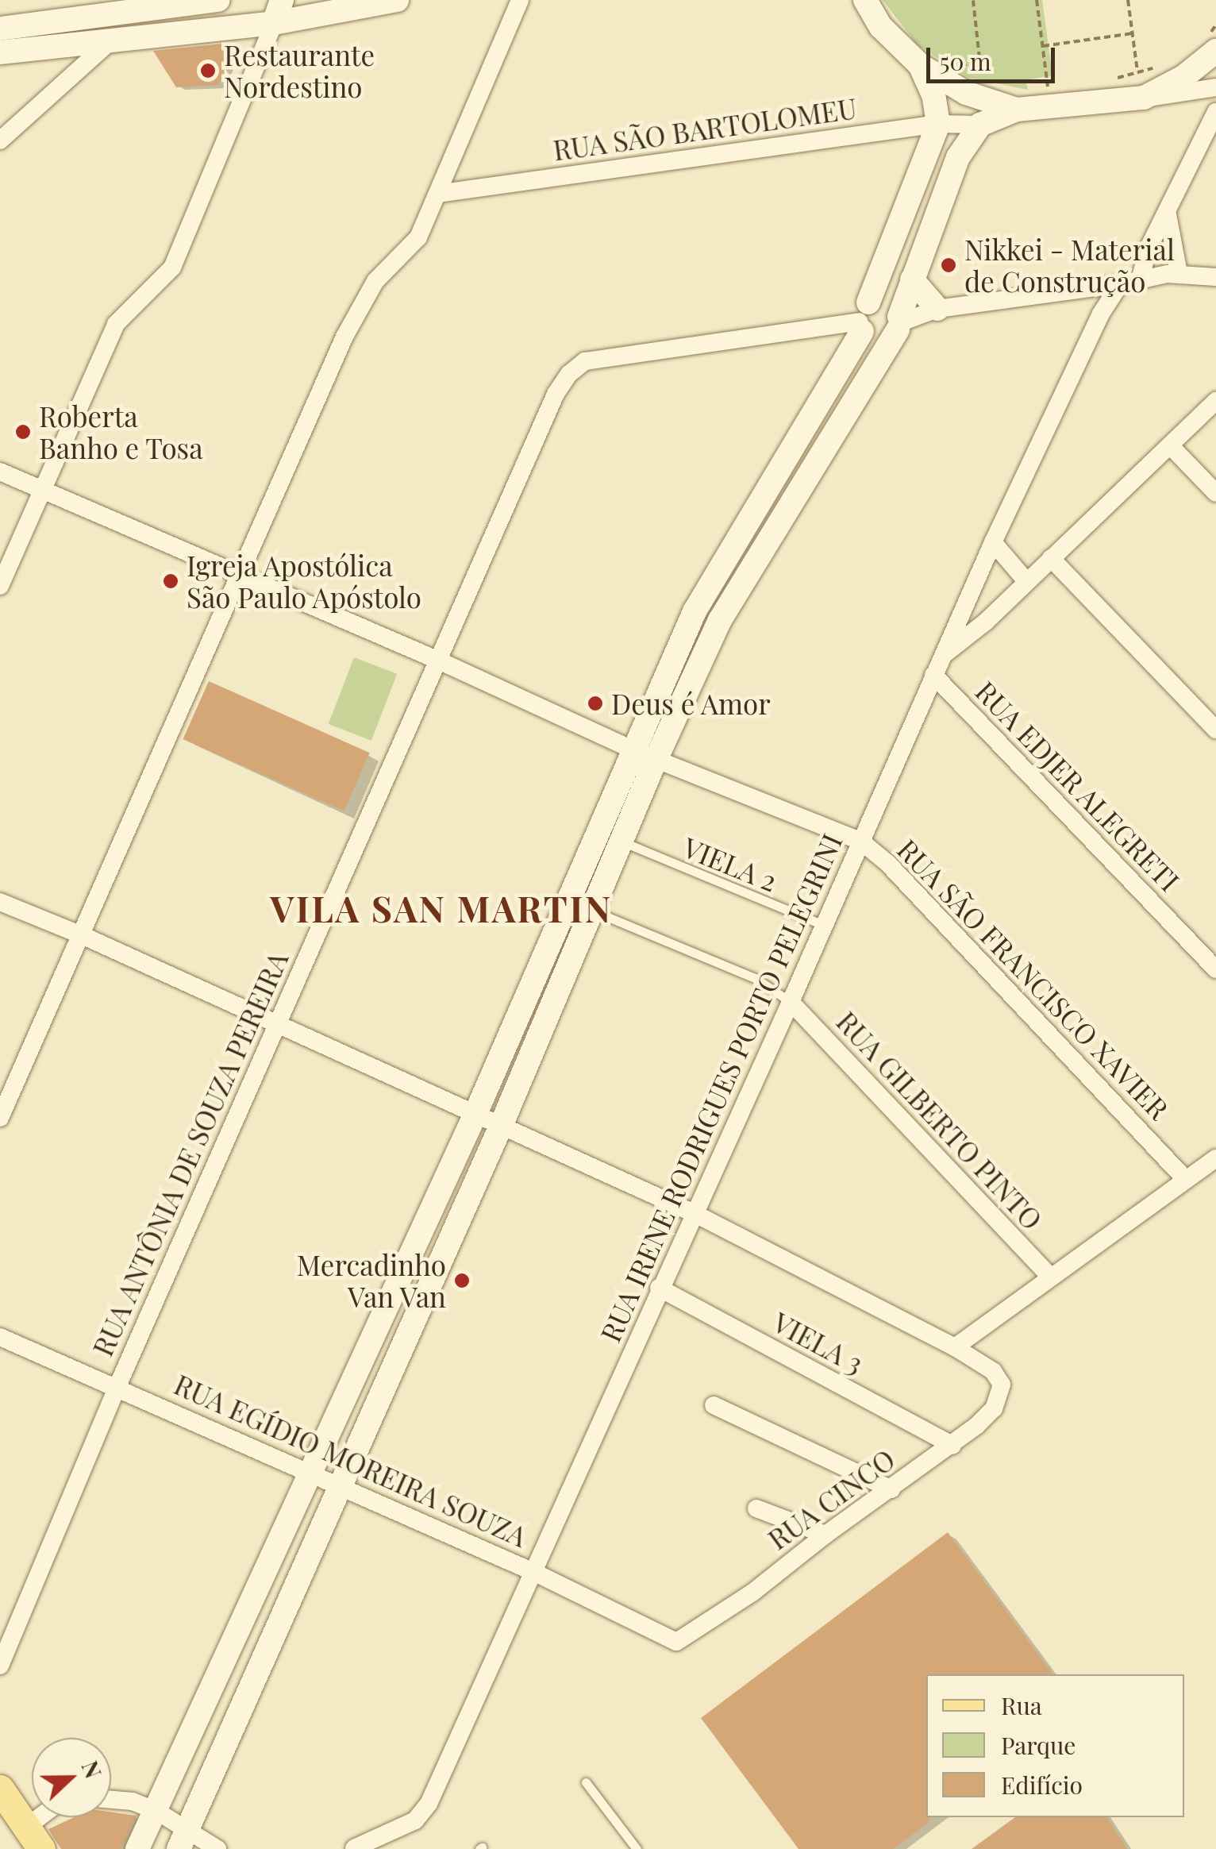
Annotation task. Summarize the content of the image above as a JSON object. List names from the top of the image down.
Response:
{
  "streets": {
    "street": [
      "RUA SÃO BARTOLOMEU",
      "RUA EDJER ALEGRETI",
      "RUA SÃO FRANCISCO XAVIER",
      "RUA IRENE RODRIGUES PORTO PELEGRINI",
      "RUA GILBERTO PINTO",
      "RUA ANTÔNIA DE SOUZA PEREIRA",
      "VIELA 3",
      "RUA EGÍDIO MOREIRA SOUZA",
      "RUA CINCO"
    ],
    "lane": ["VIELA 2"]
  },
  "crossings": [
    ["RUA EDJER ALEGRETI", "RUA IRENE RODRIGUES PORTO PELEGRINI"],
    ["VIELA 2", "RUA IRENE RODRIGUES PORTO PELEGRINI"],
    ["RUA SÃO FRANCISCO XAVIER", "RUA IRENE RODRIGUES PORTO PELEGRINI"],
    ["RUA SÃO FRANCISCO XAVIER", "RUA ANTÔNIA DE SOUZA PEREIRA"],
    ["RUA IRENE RODRIGUES PORTO PELEGRINI", "RUA GILBERTO PINTO"],
    ["RUA IRENE RODRIGUES PORTO PELEGRINI", "VIELA 3"],
    ["RUA IRENE RODRIGUES PORTO PELEGRINI", "RUA EGÍDIO MOREIRA SOUZA"],
    ["RUA ANTÔNIA DE SOUZA PEREIRA", "RUA EGÍDIO MOREIRA SOUZA"],
    ["VIELA 3", "RUA CINCO"],
    ["RUA EGÍDIO MOREIRA SOUZA", "RUA CINCO"]
  ],
  "districts": ["VILA SAN MARTIN"],
  "places": [
    "Restaurante Nordestino",
    "Nikkei - Material de Construção",
    "Roberta Banho e Tosa",
    "Igreja Apostólica São Paulo Apóstolo",
    "Deus é Amor",
    "Mercadinho Van Van"
  ],
  "legend": ["Rua", "Parque", "Edifício"],
  "scale_bar": "50 m",
  "north": "right"
}
